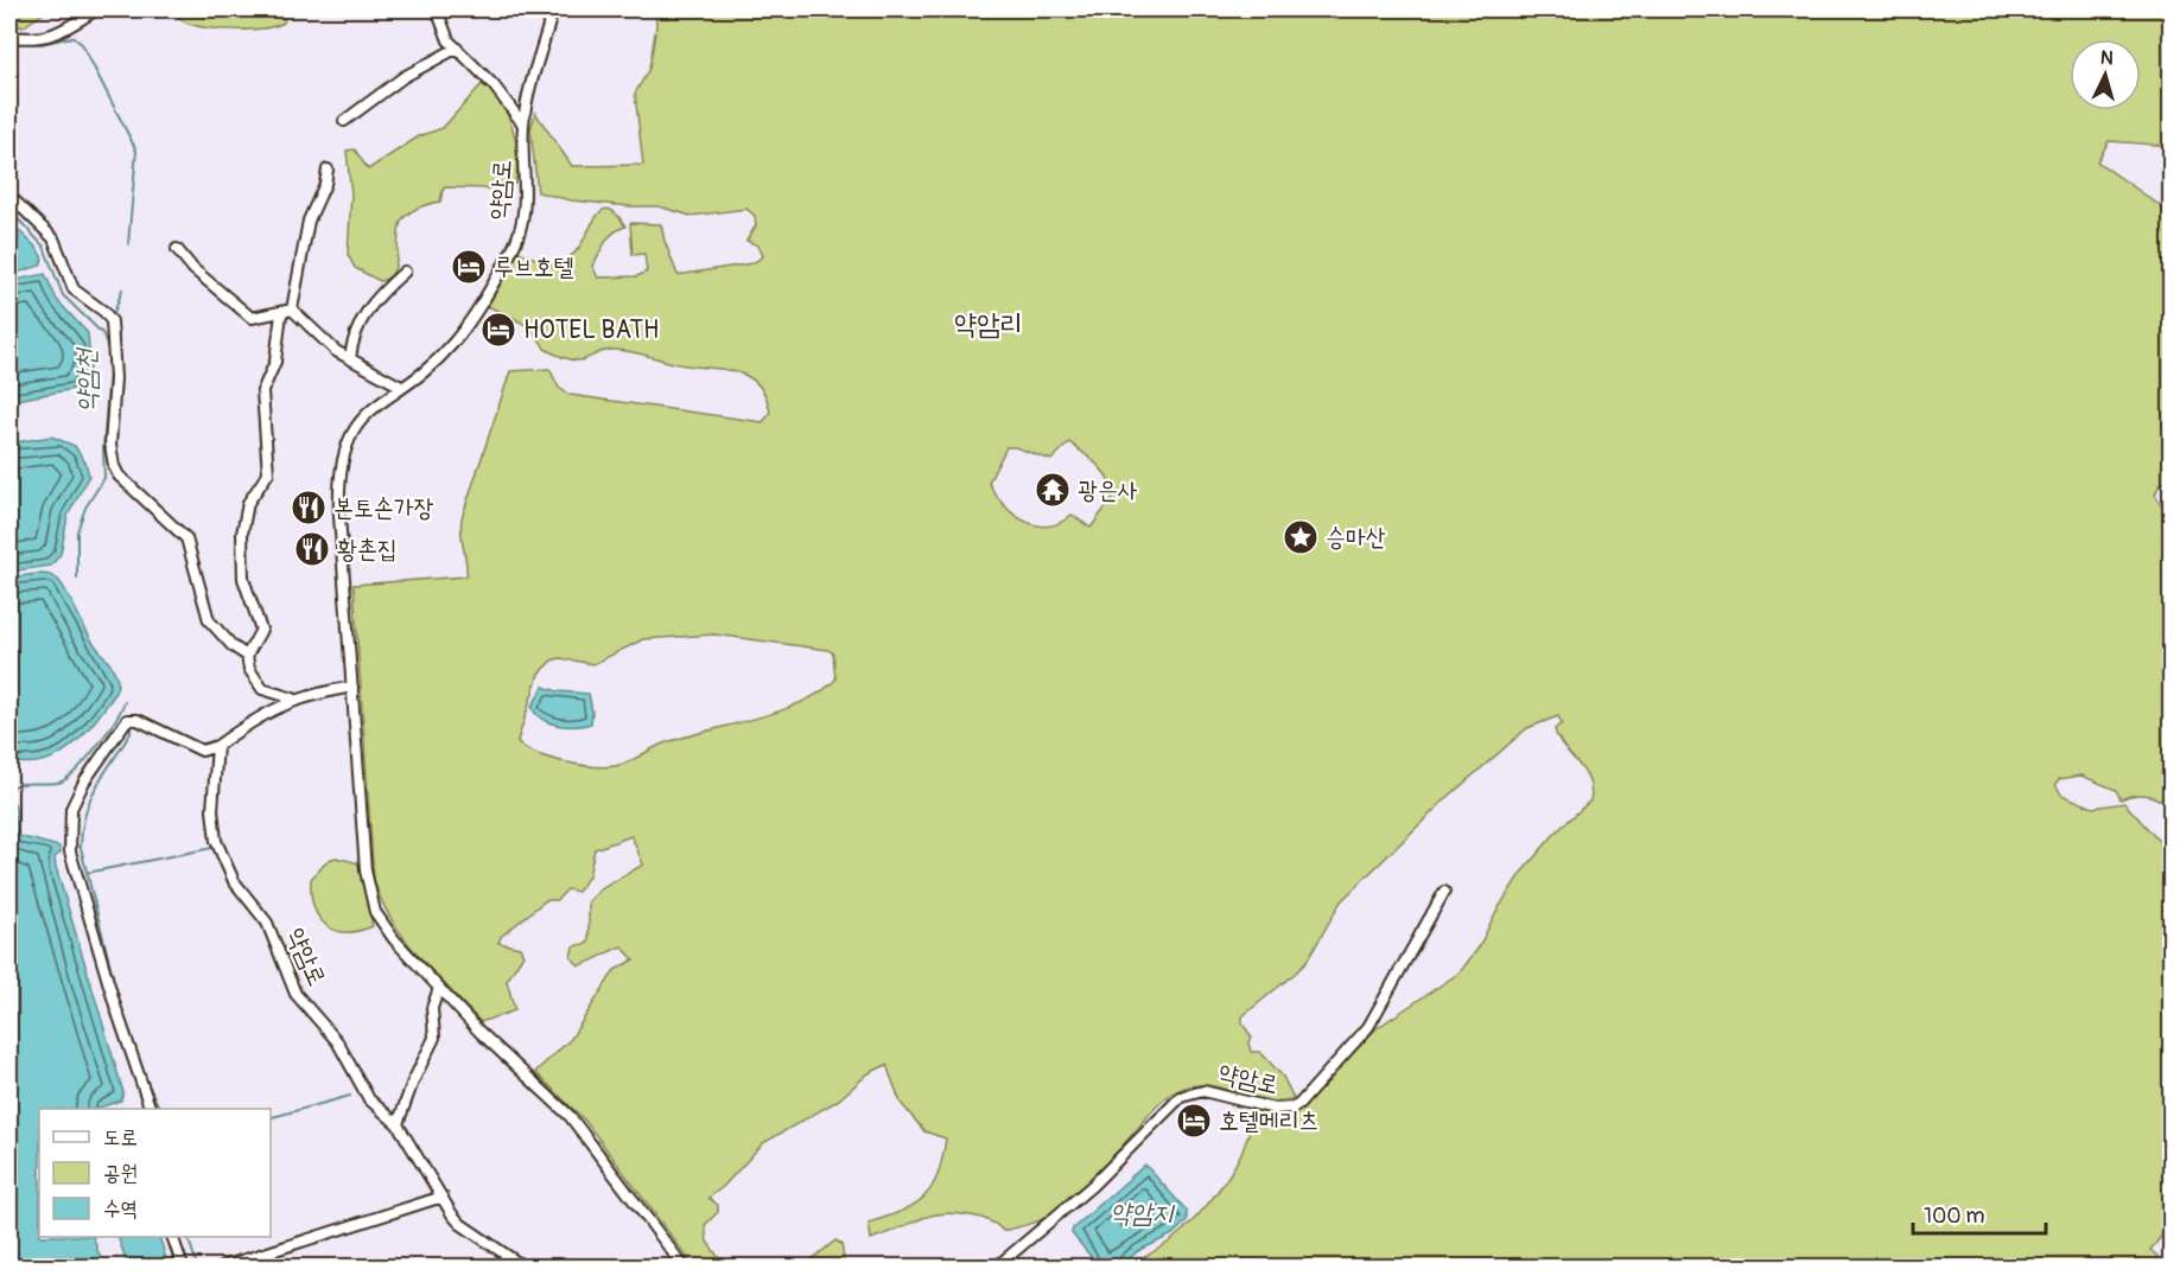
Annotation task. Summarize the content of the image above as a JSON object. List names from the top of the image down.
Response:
{
  "streets": {
    "street": ["약암로"]
  },
  "districts": ["약암리"],
  "water": ["약암천", "약암지"],
  "places": {
    "hotel": ["루브호텔", "HOTEL BATH", "호텔메리츠"],
    "temple": ["광은사"],
    "restaurant": ["본토손가장", "황촌집"],
    "place": ["승마산"]
  },
  "legend": ["도로", "공원", "수역"],
  "scale_bar": "100 m",
  "north": "top"
}
